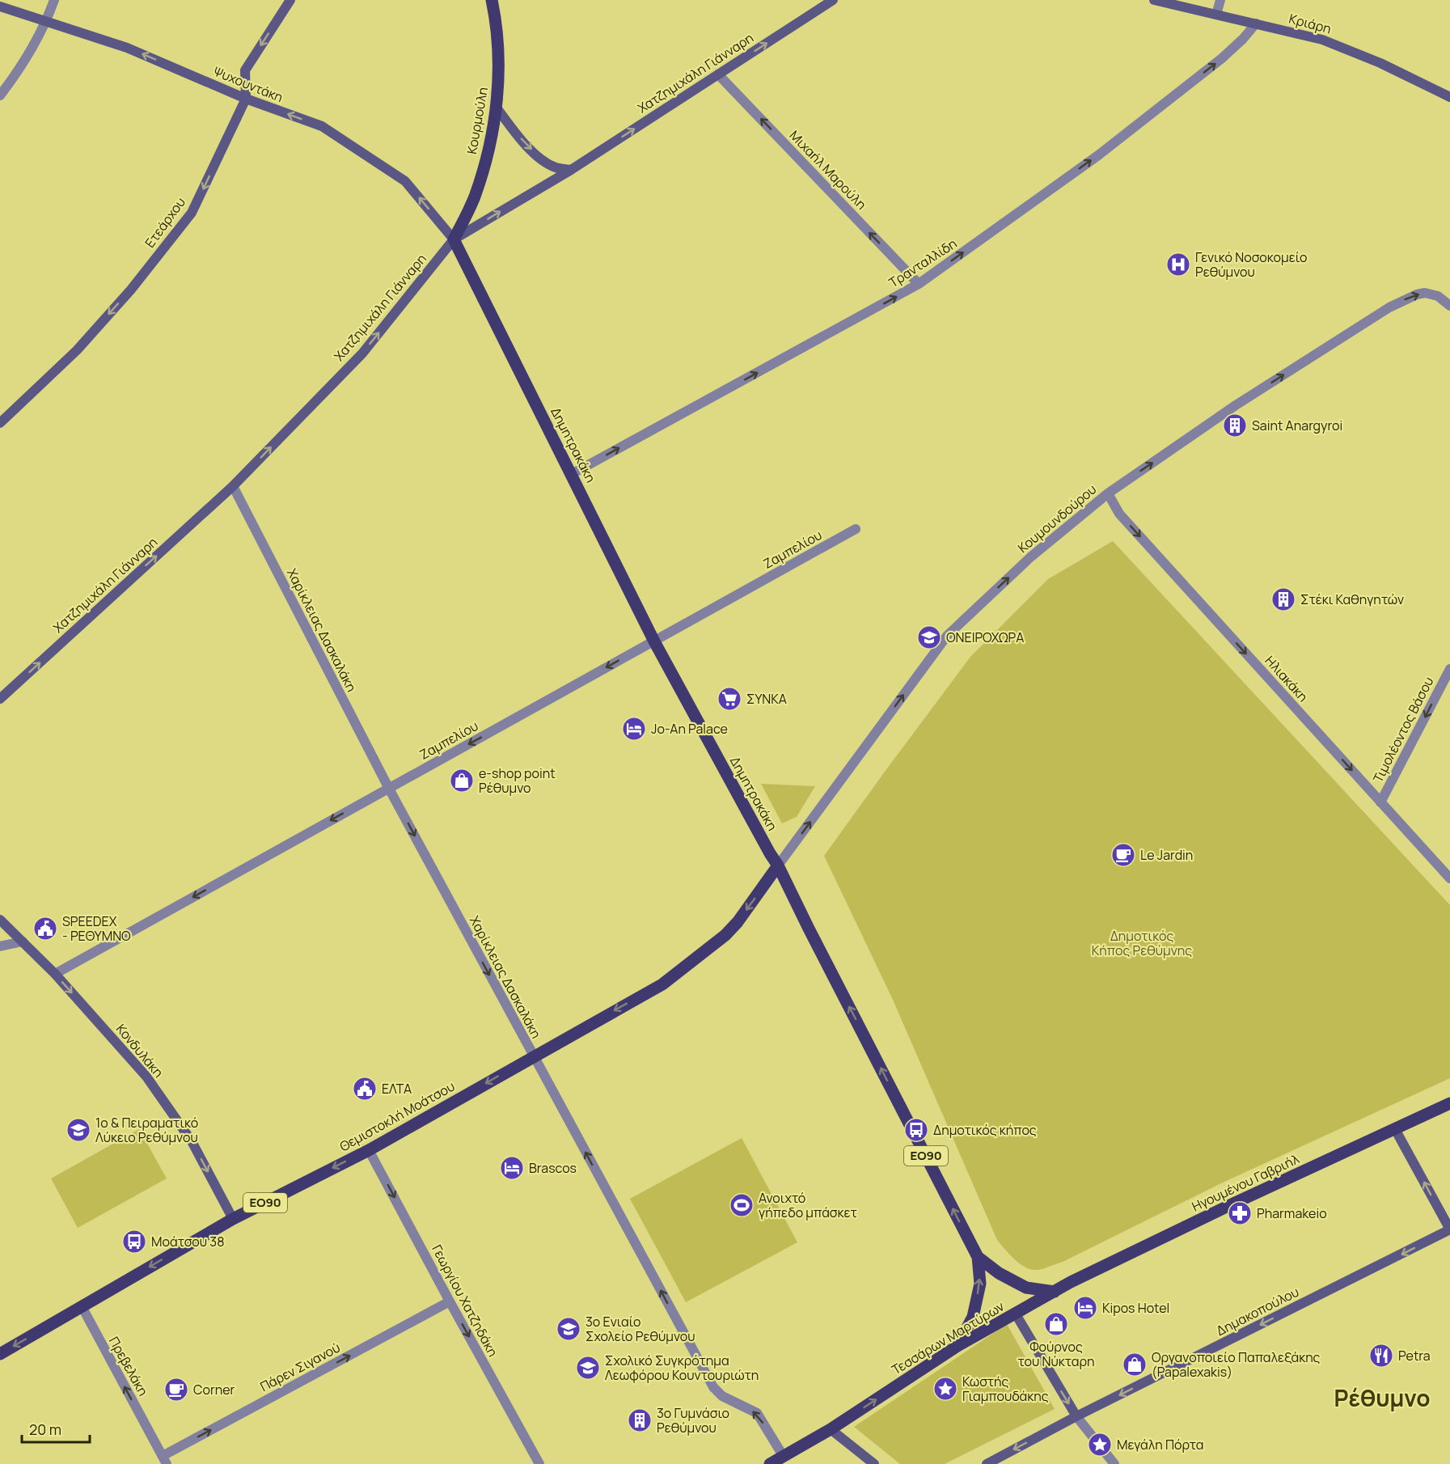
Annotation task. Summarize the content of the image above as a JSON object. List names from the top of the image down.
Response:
{
  "streets": {
    "main road": [
      "Κουρμούλη",
      "Δημητρακάκη",
      "Θεμιστοκλή Μοάτσου",
      "ΕΟ90",
      "Ηγουμένου Γαβριήλ",
      "Τεσσάρων Μαρτύρων"
    ],
    "street": [
      "Κριάρη",
      "Χατζημιχάλη Γιάνναρη",
      "Ψυχουντάκη",
      "Μιχαήλ Μαρούλη",
      "Ετεάρχου",
      "Τρανταλλίδη",
      "Κουμουνδούρου",
      "Ζαμπελίου",
      "Χαρίκλειας Δασκαλάκη",
      "Ηλιακάκη",
      "Τιμολέοντος Βάσου",
      "Κονδυλάκη",
      "Γεωργίου Χατζηδάκη",
      "Δημακοπούλου",
      "Πρεβελάκη",
      "Πάρεν Σιγανού"
    ]
  },
  "crossings": [
    ["Κριάρη", "Τρανταλλίδη"],
    ["Χατζημιχάλη Γιάνναρη", "Ψυχουντάκη"],
    ["Χατζημιχάλη Γιάνναρη", "Κουρμούλη"],
    ["Χατζημιχάλη Γιάνναρη", "Μιχαήλ Μαρούλη"],
    ["Χατζημιχάλη Γιάνναρη", "Δημητρακάκη"],
    ["Χατζημιχάλη Γιάνναρη", "Χαρίκλειας Δασκαλάκη"],
    ["Ψυχουντάκη", "Κουρμούλη"],
    ["Ψυχουντάκη", "Ετεάρχου"],
    ["Ψυχουντάκη", "Δημητρακάκη"],
    ["Κουρμούλη", "Δημητρακάκη"],
    ["Μιχαήλ Μαρούλη", "Τρανταλλίδη"],
    ["Τρανταλλίδη", "Δημητρακάκη"],
    ["Δημητρακάκη", "Κουμουνδούρου"],
    ["Δημητρακάκη", "Ζαμπελίου"],
    ["Δημητρακάκη", "Θεμιστοκλή Μοάτσου"],
    ["Δημητρακάκη", "ΕΟ90"],
    ["Δημητρακάκη", "Ηγουμένου Γαβριήλ"],
    ["Κουμουνδούρου", "Ηλιακάκη"],
    ["Κουμουνδούρου", "Θεμιστοκλή Μοάτσου"],
    ["Ζαμπελίου", "Χαρίκλειας Δασκαλάκη"],
    ["Ζαμπελίου", "Κονδυλάκη"],
    ["Χαρίκλειας Δασκαλάκη", "Θεμιστοκλή Μοάτσου"],
    ["Χαρίκλειας Δασκαλάκη", "ΕΟ90"],
    ["Ηλιακάκη", "Τιμολέοντος Βάσου"],
    ["Κονδυλάκη", "Θεμιστοκλή Μοάτσου"],
    ["Θεμιστοκλή Μοάτσου", "Γεωργίου Χατζηδάκη"],
    ["Θεμιστοκλή Μοάτσου", "Πρεβελάκη"],
    ["ΕΟ90", "Ηγουμένου Γαβριήλ"],
    ["ΕΟ90", "Τεσσάρων Μαρτύρων"],
    ["Γεωργίου Χατζηδάκη", "Πάρεν Σιγανού"],
    ["Δημακοπούλου", "Τεσσάρων Μαρτύρων"],
    ["Πρεβελάκη", "Πάρεν Σιγανού"]
  ],
  "one_way": [
    "Χατζημιχάλη Γιάνναρη",
    "Ψυχουντάκη",
    "Μιχαήλ Μαρούλη",
    "Ετεάρχου",
    "Τρανταλλίδη",
    "Δημητρακάκη",
    "Κουμουνδούρου",
    "Ζαμπελίου",
    "Ηλιακάκη",
    "Τιμολέοντος Βάσου",
    "Κονδυλάκη",
    "Θεμιστοκλή Μοάτσου",
    "Γεωργίου Χατζηδάκη",
    "Δημακοπούλου",
    "Πρεβελάκη",
    "Πάρεν Σιγανού"
  ],
  "districts": ["Ρέθυμνο"],
  "parks": ["Δημοτικός Κήπος Ρεθύμνης"],
  "places": {
    "hospital": ["Γενικό Νοσοκομείο Ρεθύμνου"],
    "building": ["Saint Anargyroi", "Στέκι Καθηγητών", "3o Γυμνάσιο Ρεθύμνου"],
    "school or university": [
      "ΟΝΕΙΡΟΧΩΡΑ",
      "1ο & Πειραματικό Λύκειο Ρεθύμνου",
      "3ο Ενιαίο Σχολείο Ρεθύμνου",
      "Σχολικό Συγκρότημα Λεωφόρου Κουντουριώτη"
    ],
    "supermarket": ["ΣΥΝΚΑ"],
    "hotel": ["Jo-An Palace", "Brascos", "Kipos Hotel"],
    "shop": ["e-shop point Ρέθυμνο", "Φούρνος του Νύκταρη", "Οργανοποιείο Παπαλεξάκης (Papalexakis)"],
    "cafe": ["Le Jardin", "Corner"],
    "public building": ["SPEEDEX - ΡΕΘΥΜΝΟ", "ΕΛΤΑ"],
    "bus stop": ["Δημοτικός κήπος", "Μοάτσου 38"],
    "sports": ["Ανοιχτό γήπεδο μπάσκετ"],
    "pharmacy": ["Pharmakeio"],
    "restaurant": ["Petra"],
    "place": ["Κωστής Γιαμπουδάκης", "Μεγάλη Πόρτα"]
  },
  "scale_bar": "20 m"
}
